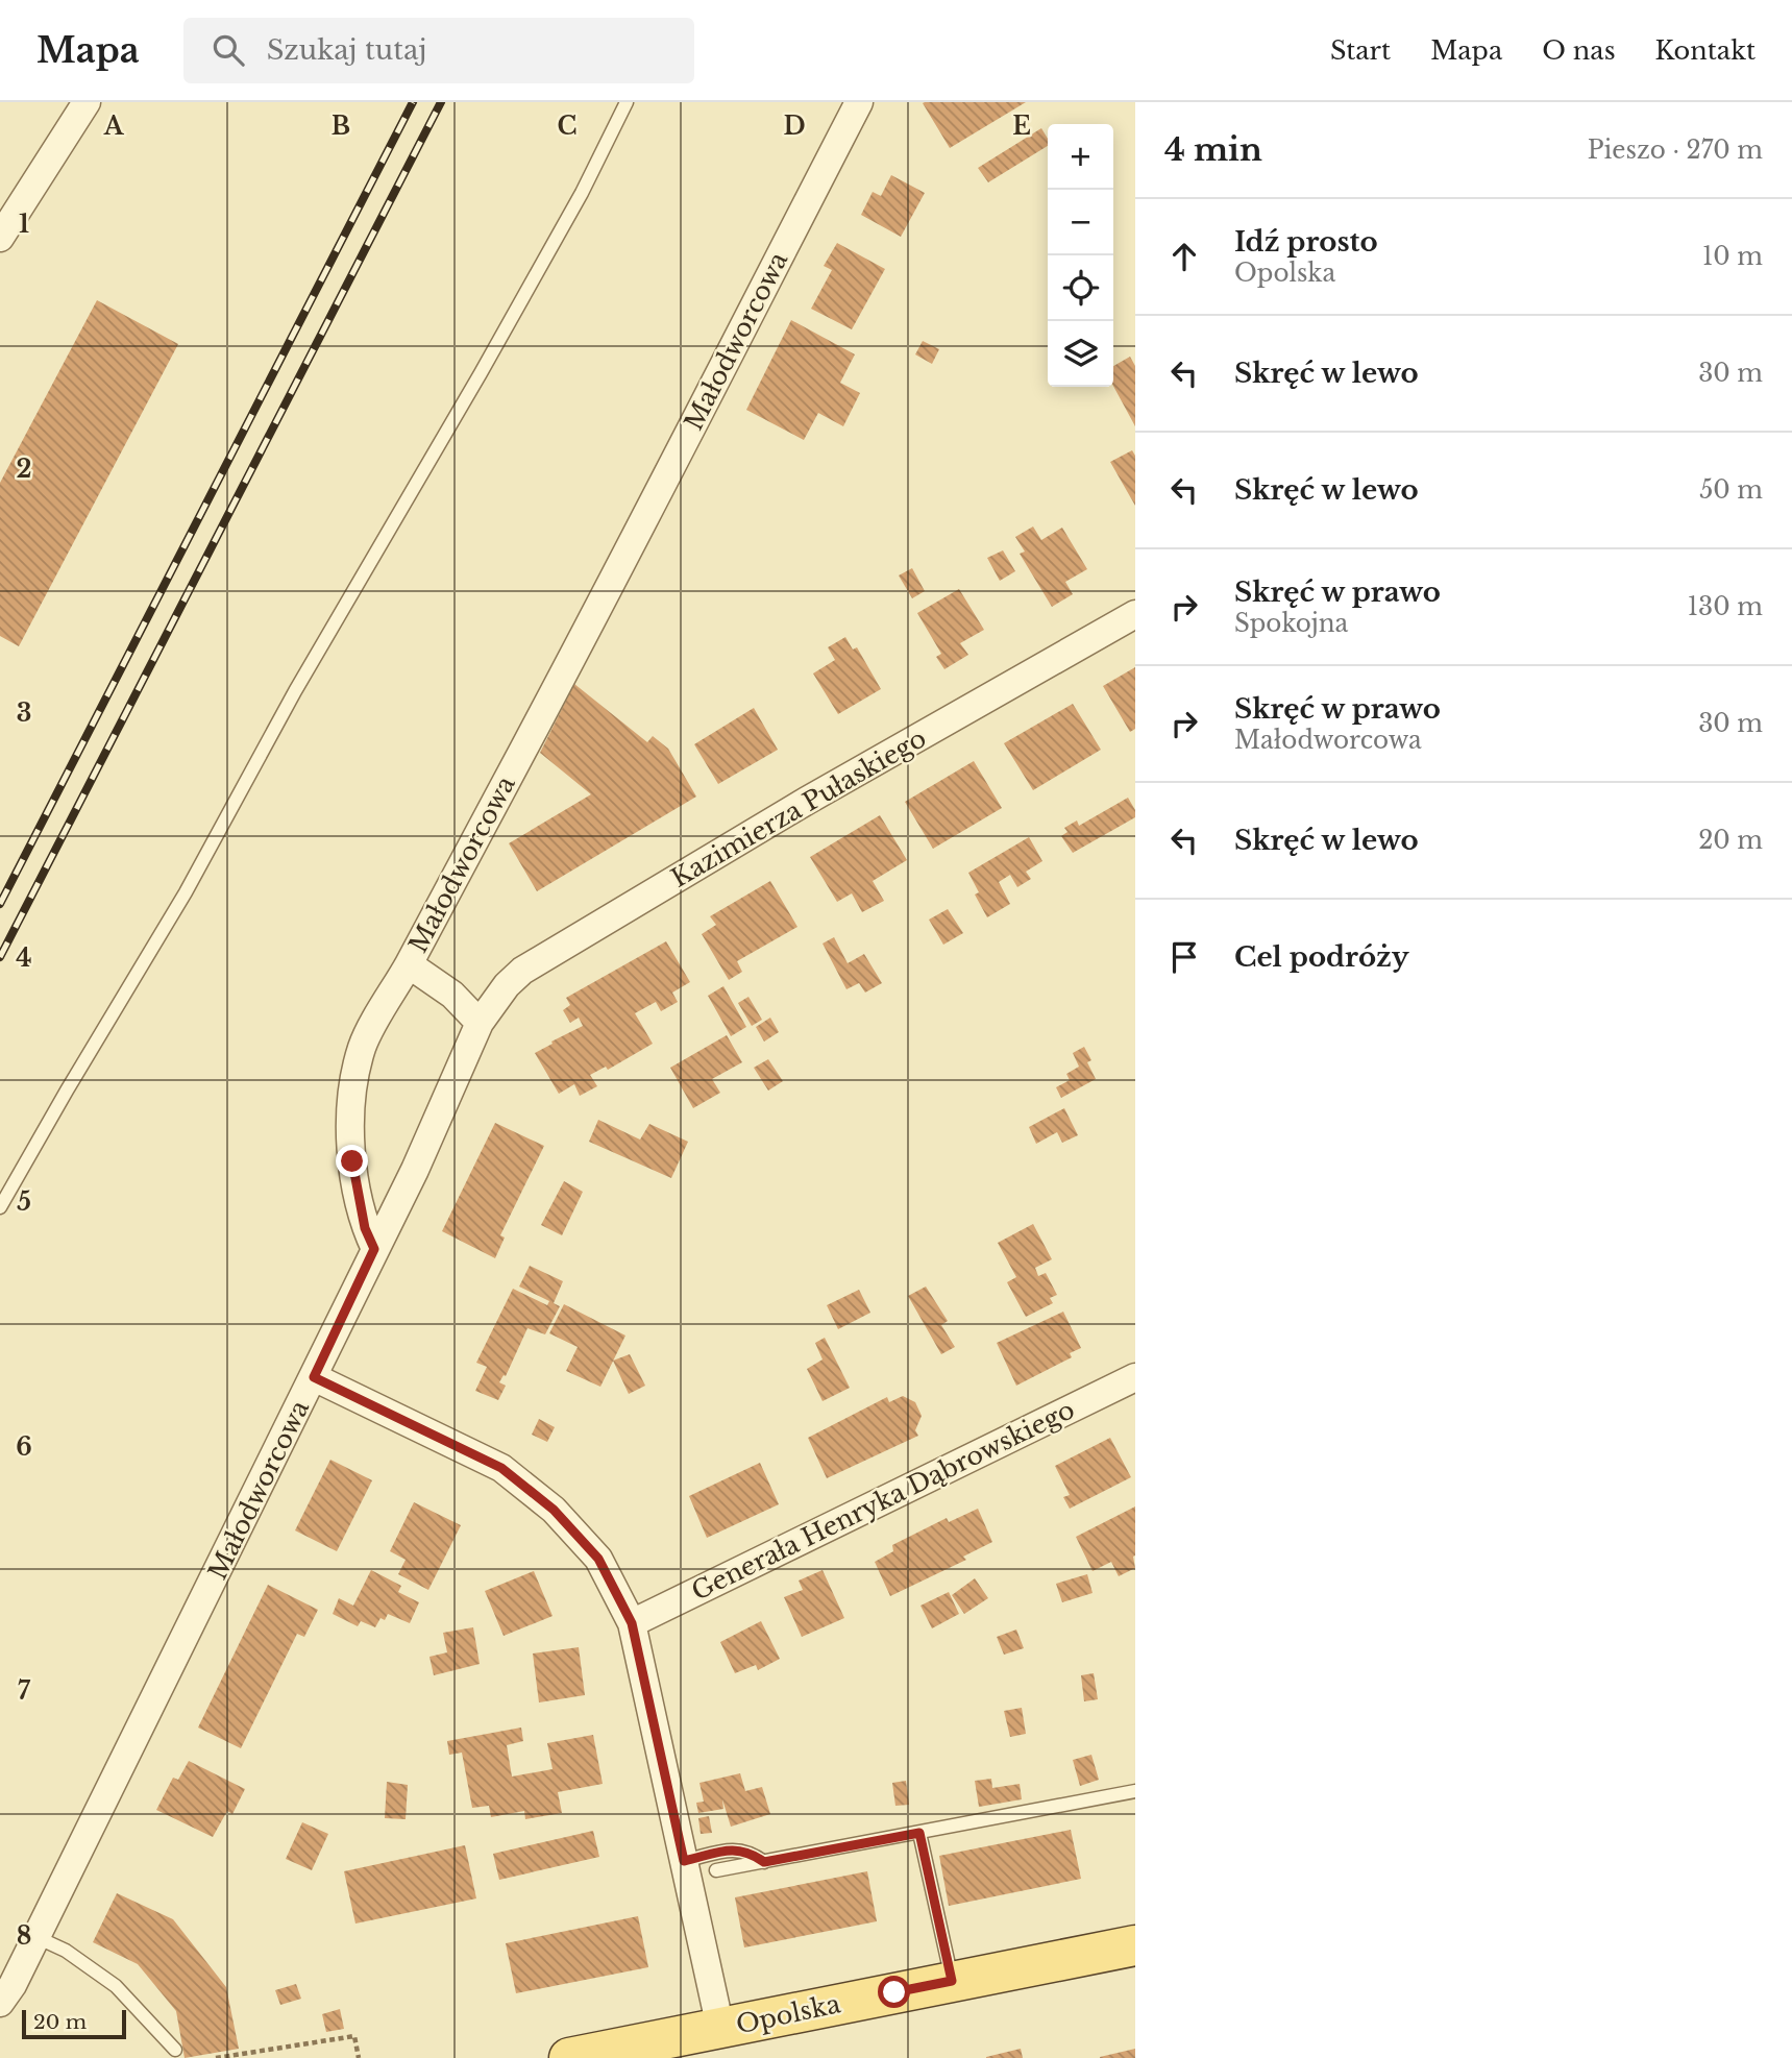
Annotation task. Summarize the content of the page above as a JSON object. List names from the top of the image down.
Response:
{
  "streets": {
    "main road": ["Opolska"],
    "street": ["Małodworcowa", "Kazimierza Pułaskiego", "Generała Henryka Dąbrowskiego"]
  },
  "crossings": [
    ["Małodworcowa", "Kazimierza Pułaskiego"]
  ],
  "scale_bar": "20 m",
  "page": {
    "header": "Mapa",
    "search": "Szukaj tutaj",
    "nav": [
      "Start",
      "Mapa",
      "O nas",
      "Kontakt"
    ],
    "heading": ["4 min", "Pieszo · 270 m"],
    "map_buttons": ["+", "−"],
    "list": [
      ["Idź prosto", "Opolska", "10 m"],
      ["Skręć w lewo", "30 m"],
      ["Skręć w lewo", "50 m"],
      ["Skręć w prawo", "Spokojna", "130 m"],
      ["Skręć w prawo", "Małodworcowa", "30 m"],
      ["Skręć w lewo", "20 m"],
      "Cel podróży"
    ],
    "scale": "20 m"
  },
  "grid": {
    "columns": [
      "A",
      "B",
      "C",
      "D",
      "E"
    ],
    "rows": [
      "1",
      "2",
      "3",
      "4",
      "5",
      "6",
      "7",
      "8"
    ]
  }
}
